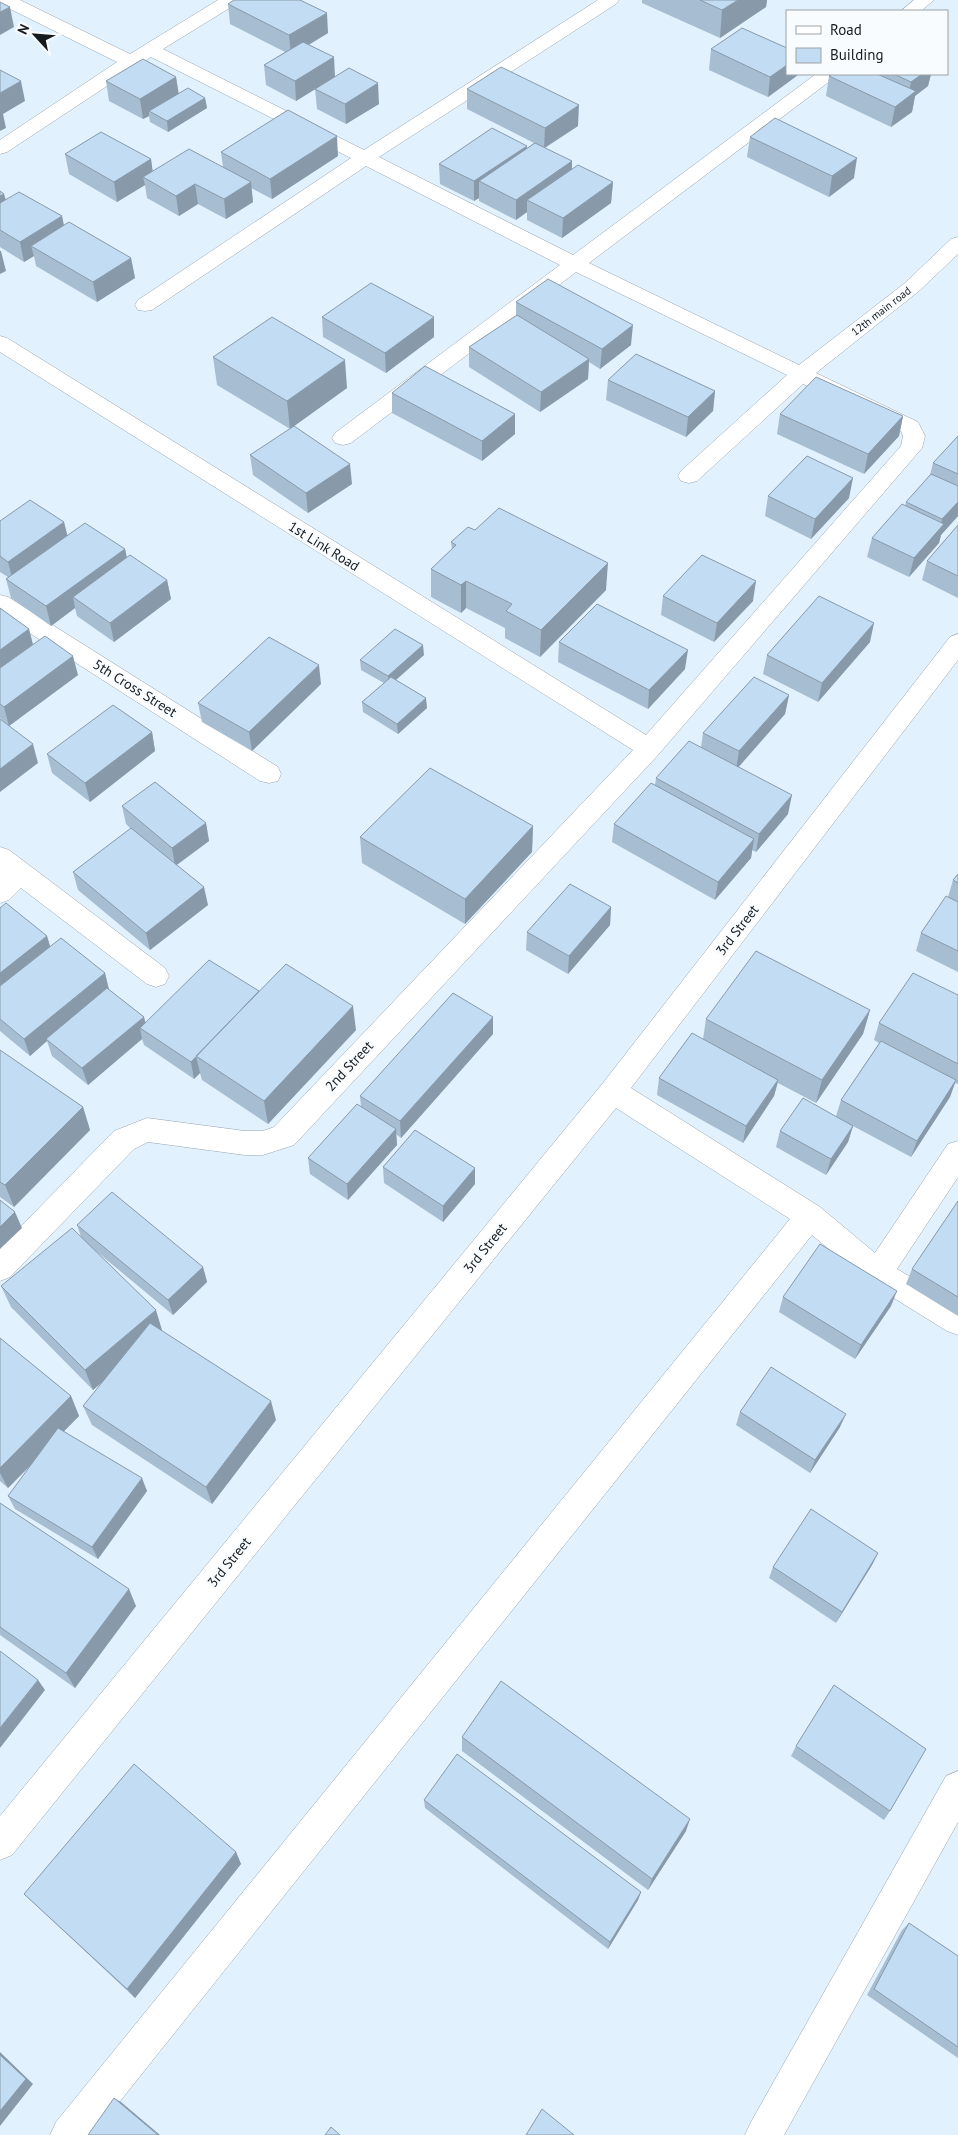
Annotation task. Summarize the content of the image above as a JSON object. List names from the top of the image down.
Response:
{
  "streets": {
    "street": [
      "12th main road",
      "1st Link Road",
      "5th Cross Street",
      "3rd Street",
      "2nd Street"
    ]
  },
  "crossings": [
    ["12th main road", "2nd Street"],
    ["1st Link Road", "2nd Street"]
  ],
  "legend": ["Road", "Building"],
  "north": "top left"
}
